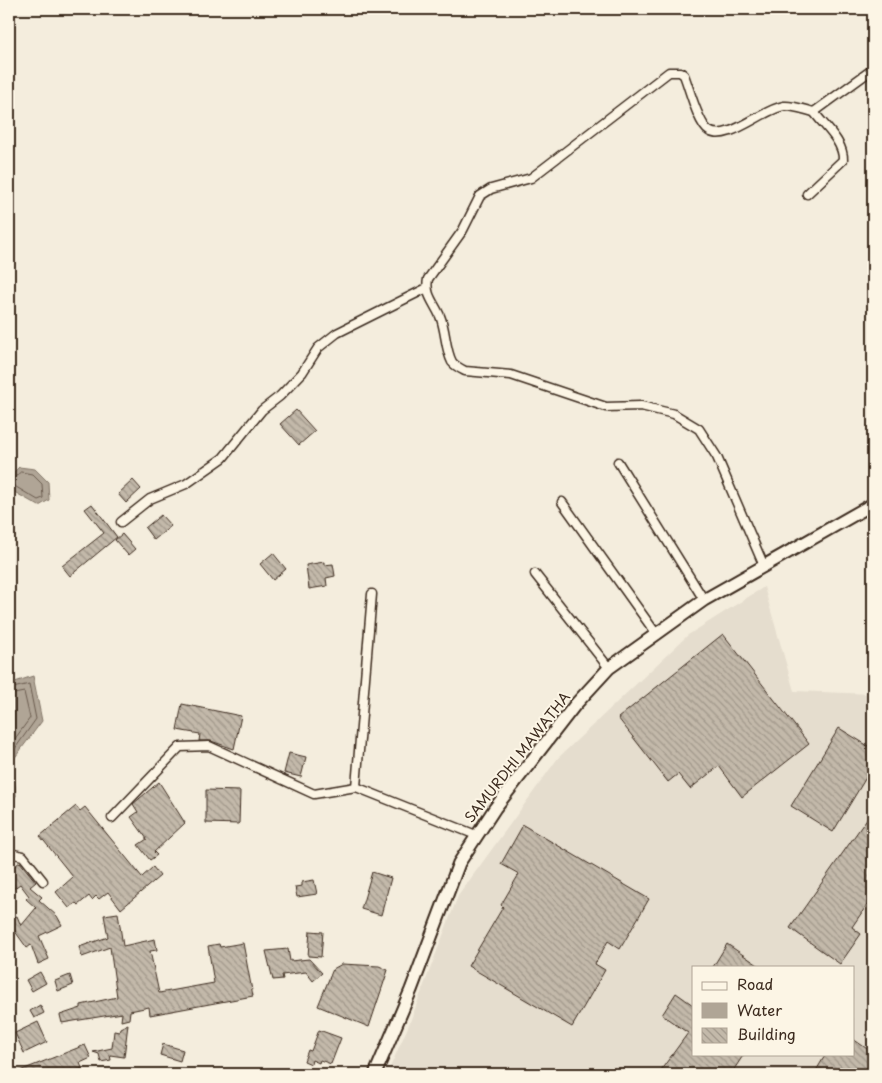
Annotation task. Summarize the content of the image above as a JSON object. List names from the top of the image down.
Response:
{
  "streets": {
    "main road": ["SAMURDHI MAWATHA"]
  },
  "legend": ["Road", "Water", "Building"]
}
